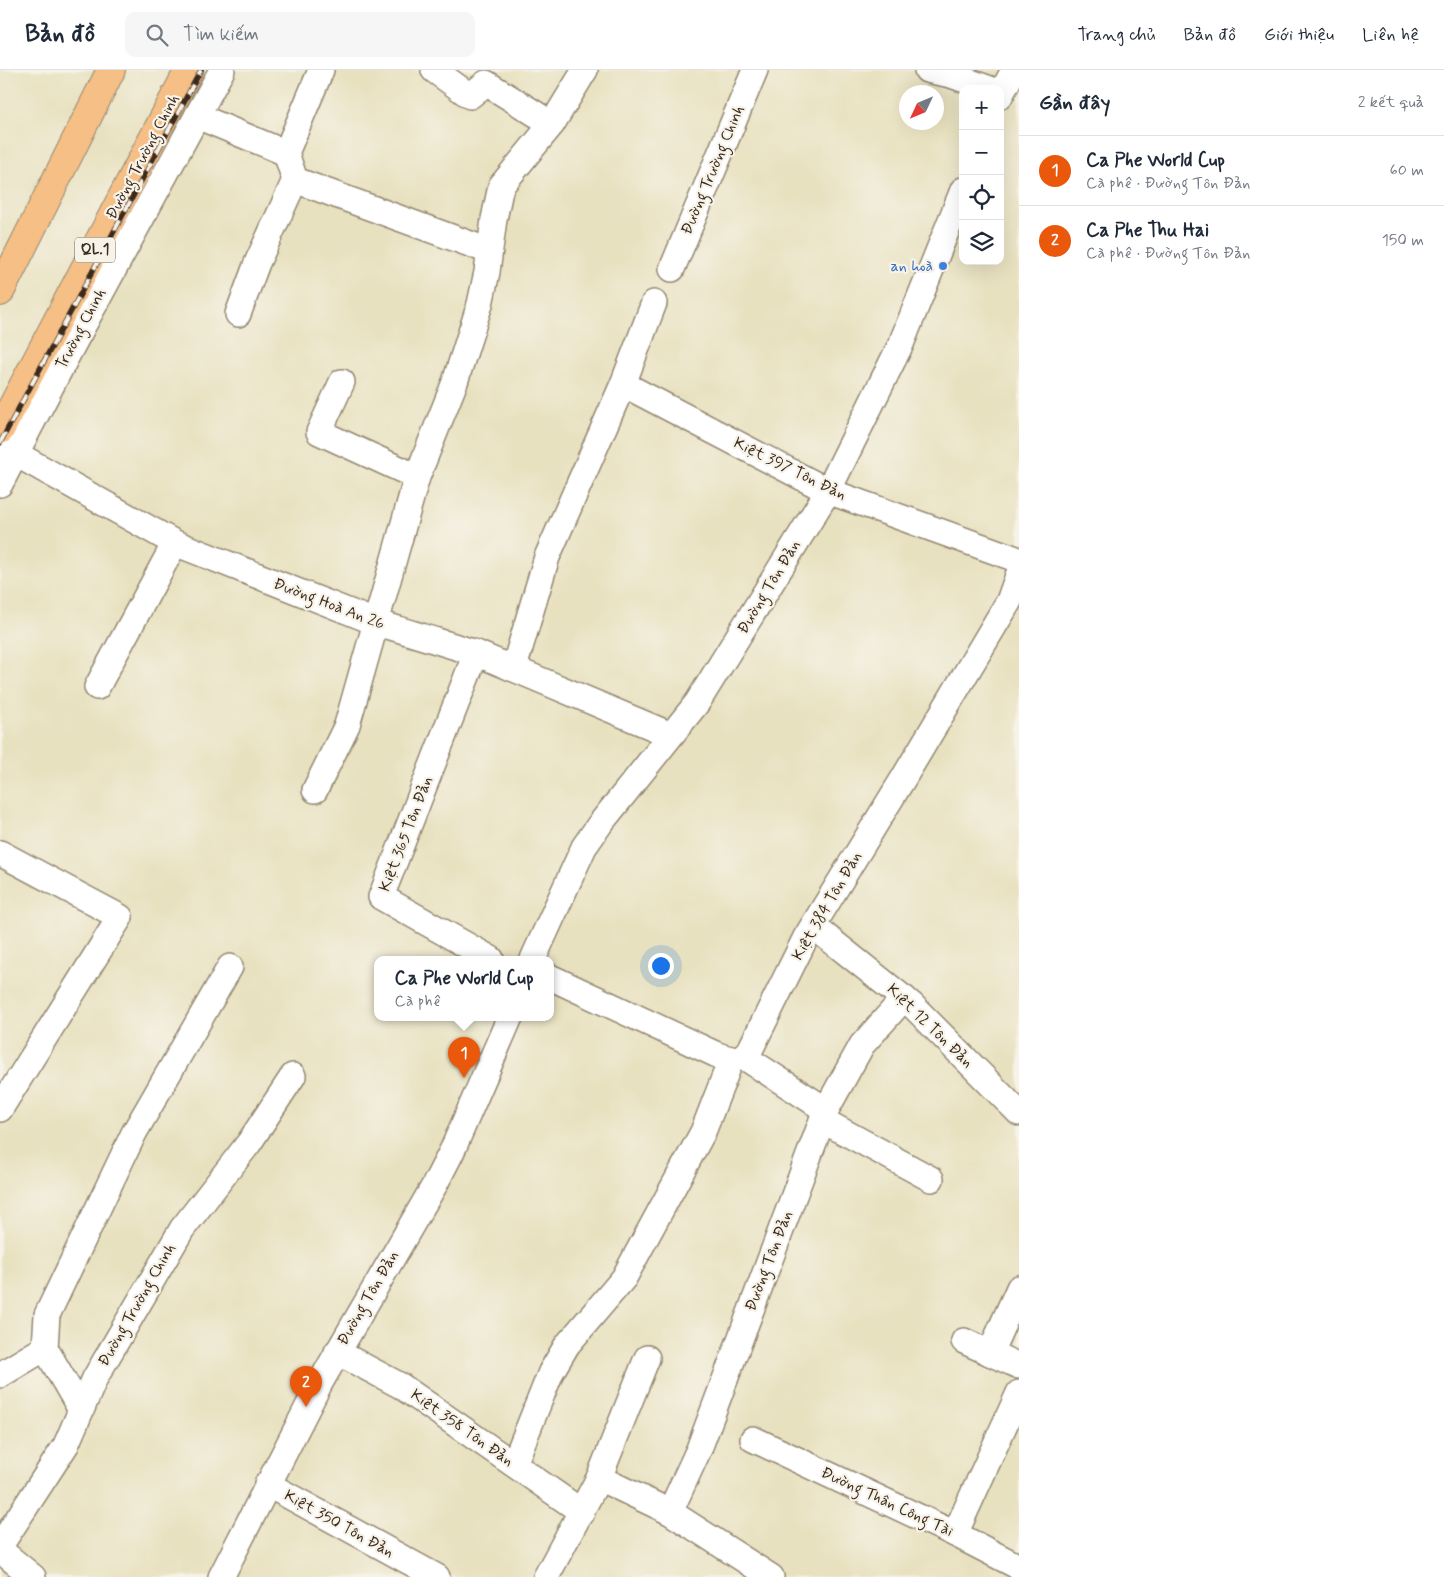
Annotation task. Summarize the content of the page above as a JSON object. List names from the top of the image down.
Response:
{
  "streets": {
    "highway": ["Đường Trường Chinh", "QL.1"],
    "street": [
      "Trường Chinh",
      "Kiệt 397 Tôn Đản",
      "Đường Tôn Đản",
      "Đường Hoà An 26",
      "Kiệt 365 Tôn Đản",
      "Kiệt 384 Tôn Đản",
      "Kiệt 12 Tôn Đản",
      "Kiệt 358 Tôn Đản",
      "Đường Thân Công Tài",
      "Kiệt 350 Tôn Đản"
    ]
  },
  "crossings": [
    ["Đường Trường Chinh", "Trường Chinh"],
    ["Đường Trường Chinh", "Đường Hoà An 26"],
    ["Trường Chinh", "Đường Hoà An 26"],
    ["Kiệt 397 Tôn Đản", "Đường Tôn Đản"],
    ["Đường Tôn Đản", "Đường Hoà An 26"],
    ["Đường Tôn Đản", "Kiệt 12 Tôn Đản"],
    ["Đường Tôn Đản", "Kiệt 358 Tôn Đản"],
    ["Đường Tôn Đản", "Kiệt 350 Tôn Đản"],
    ["Đường Hoà An 26", "Kiệt 365 Tôn Đản"],
    ["Kiệt 384 Tôn Đản", "Kiệt 12 Tôn Đản"]
  ],
  "places": ["an hoà"],
  "north": "bottom left",
  "page": {
    "header": "Bản đồ",
    "search": "Tìm kiếm",
    "nav": [
      "Trang chủ",
      "Bản đồ",
      "Giới thiệu",
      "Liên hệ"
    ],
    "heading": ["Gần đây", "2 kết quả"],
    "map_buttons": ["+", "−"],
    "list": [
      {
        "mark": "1",
        "name": "Ca Phe World Cup",
        "note": "Cà phê · Đường Tôn Đản",
        "value": "60 m"
      },
      {
        "mark": "2",
        "name": "Ca Phe Thu Hai",
        "note": "Cà phê · Đường Tôn Đản",
        "value": "150 m"
      }
    ],
    "popup": ["Ca Phe World Cup", "Cà phê"],
    "pins": ["1", "2"]
  }
}
